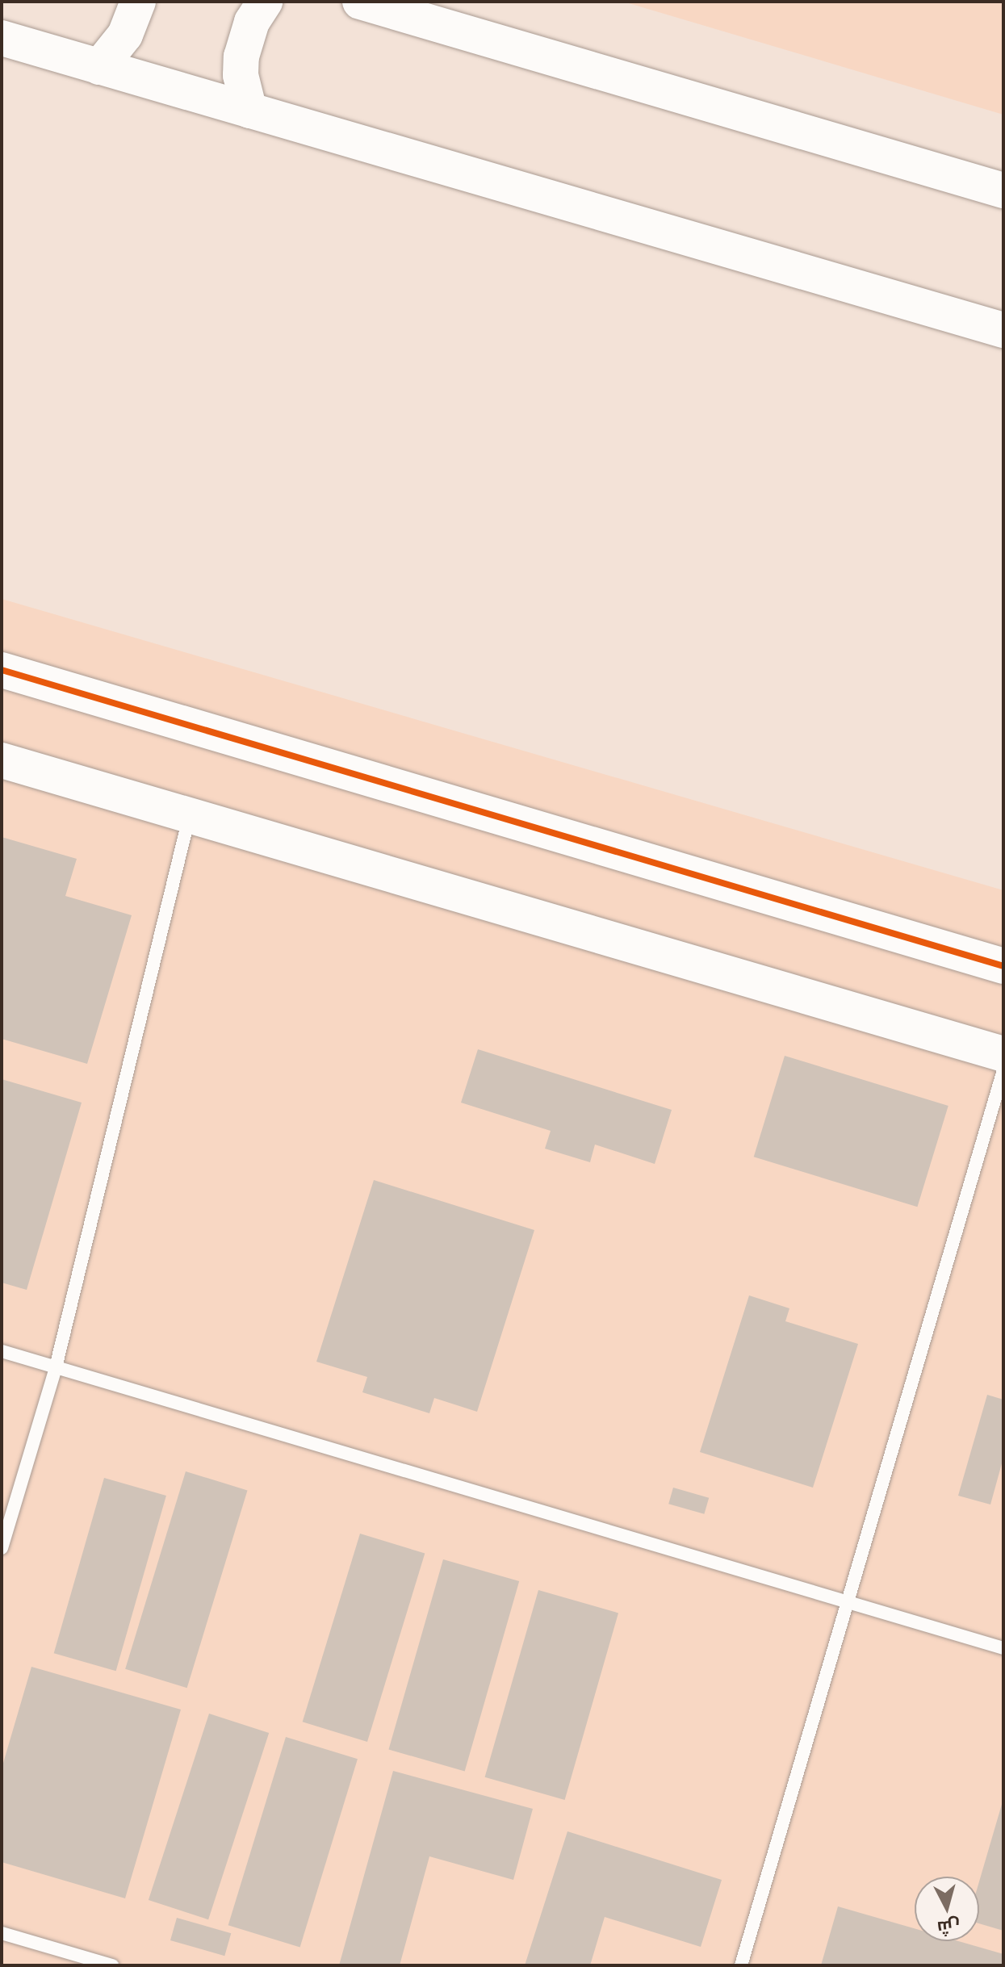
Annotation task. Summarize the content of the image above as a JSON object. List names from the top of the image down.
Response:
{
  "north": "bottom"
}
